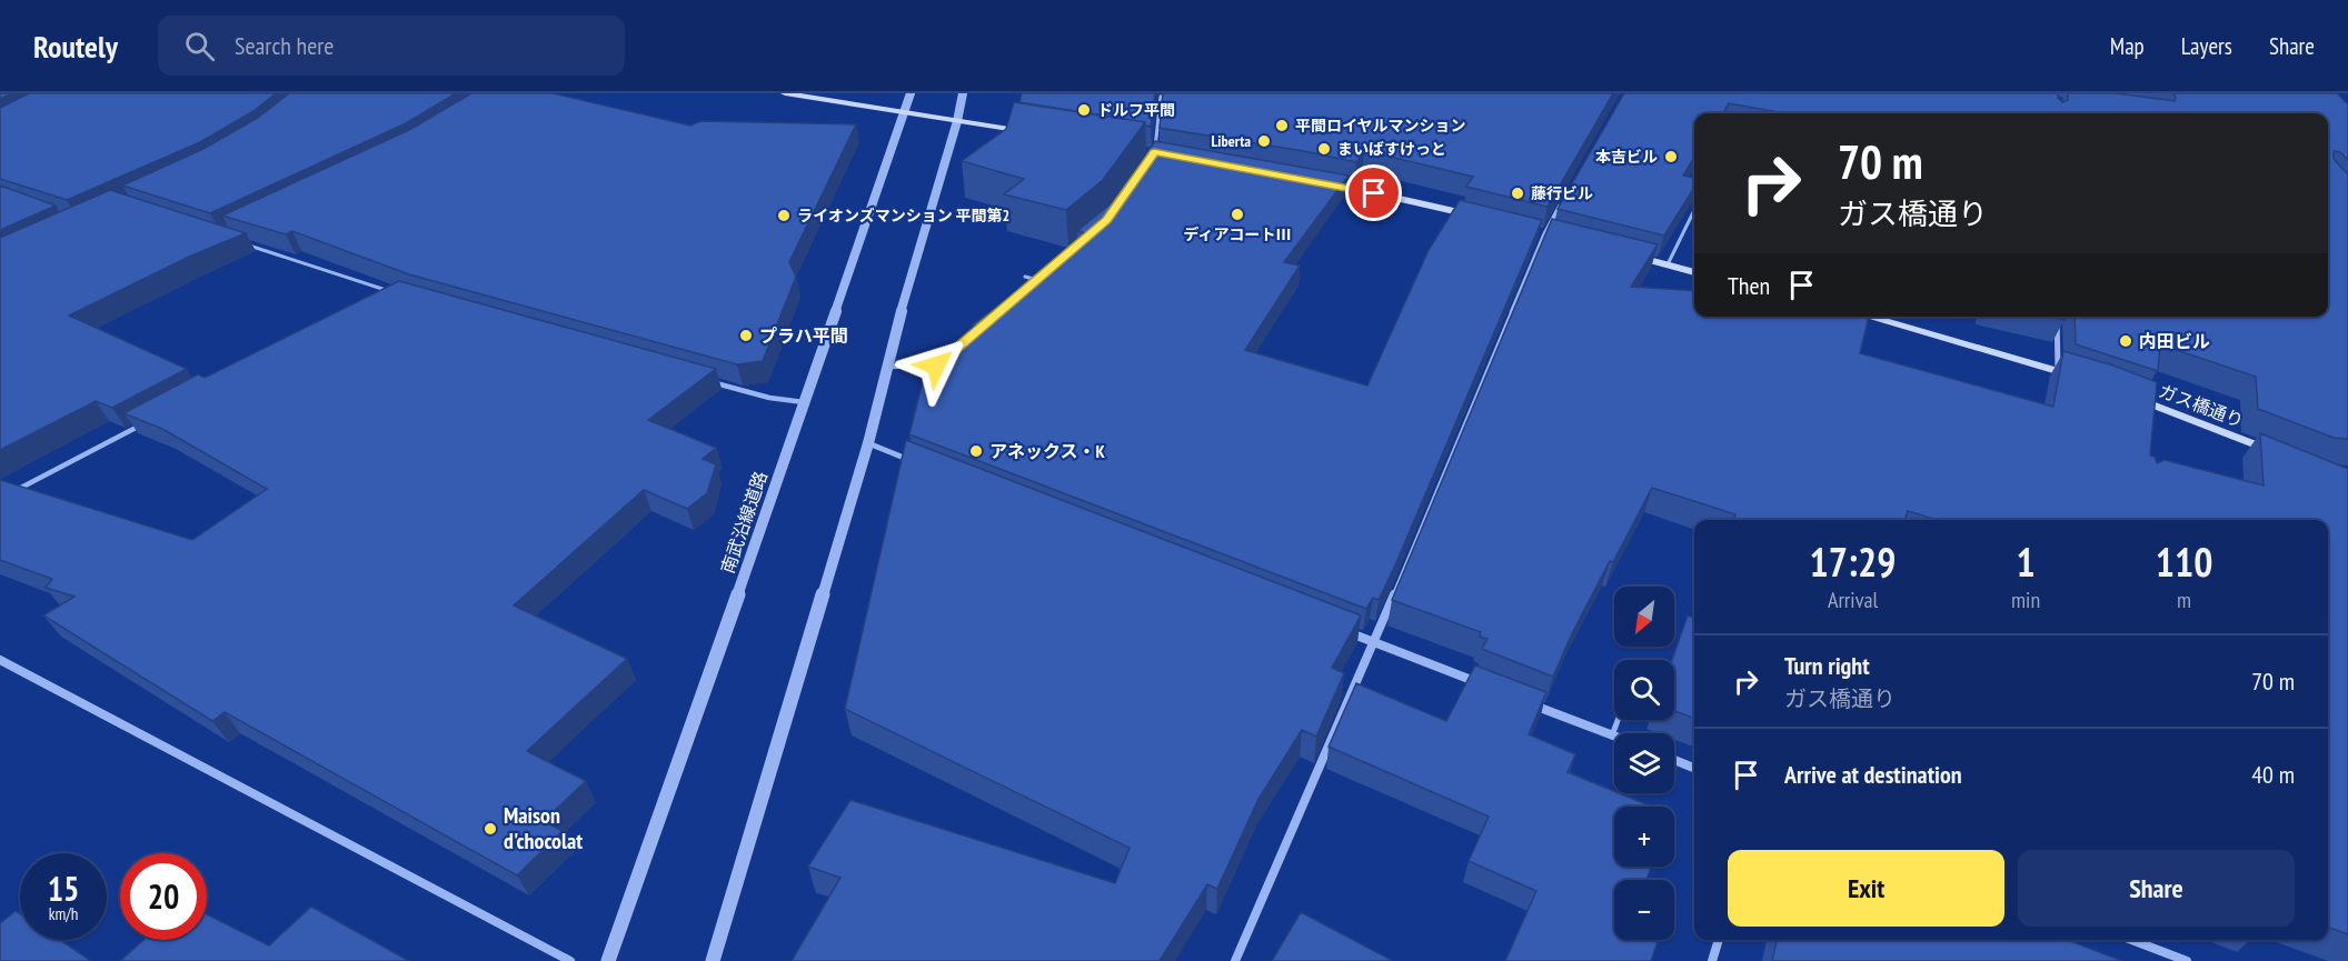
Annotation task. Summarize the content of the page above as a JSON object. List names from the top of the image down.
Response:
{
  "streets": {
    "main road": ["ガス橋通り"],
    "street": ["南武沿線道路"]
  },
  "places": [
    "ドルフ平間",
    "平間ロイヤルマンション",
    "Liberta",
    "まいばすけっと",
    "本吉ビル",
    "藤行ビル",
    "ディアコートⅢ",
    "ライオンズマンション 平間第2",
    "プラハ平間",
    "内田ビル",
    "アネックス・K",
    "Maison d'chocolat"
  ],
  "north": "bottom left",
  "page": {
    "header": "Routely",
    "search": "Search here",
    "nav": ["Map", "Layers", "Share"],
    "turn": ["70 m", "ガス橋通り"],
    "then": "Then",
    "eta": [
      "17:29",
      "Arrival",
      "1",
      "min",
      "110",
      "m"
    ],
    "map_buttons": ["+", "−"],
    "list": [
      {
        "name": "Turn right",
        "note": "ガス橋通り",
        "value": "70 m"
      },
      {
        "name": "Arrive at destination",
        "value": "40 m"
      }
    ],
    "buttons": ["Exit", "Share"],
    "speed": "15 km/h",
    "limit": "20"
  }
}
